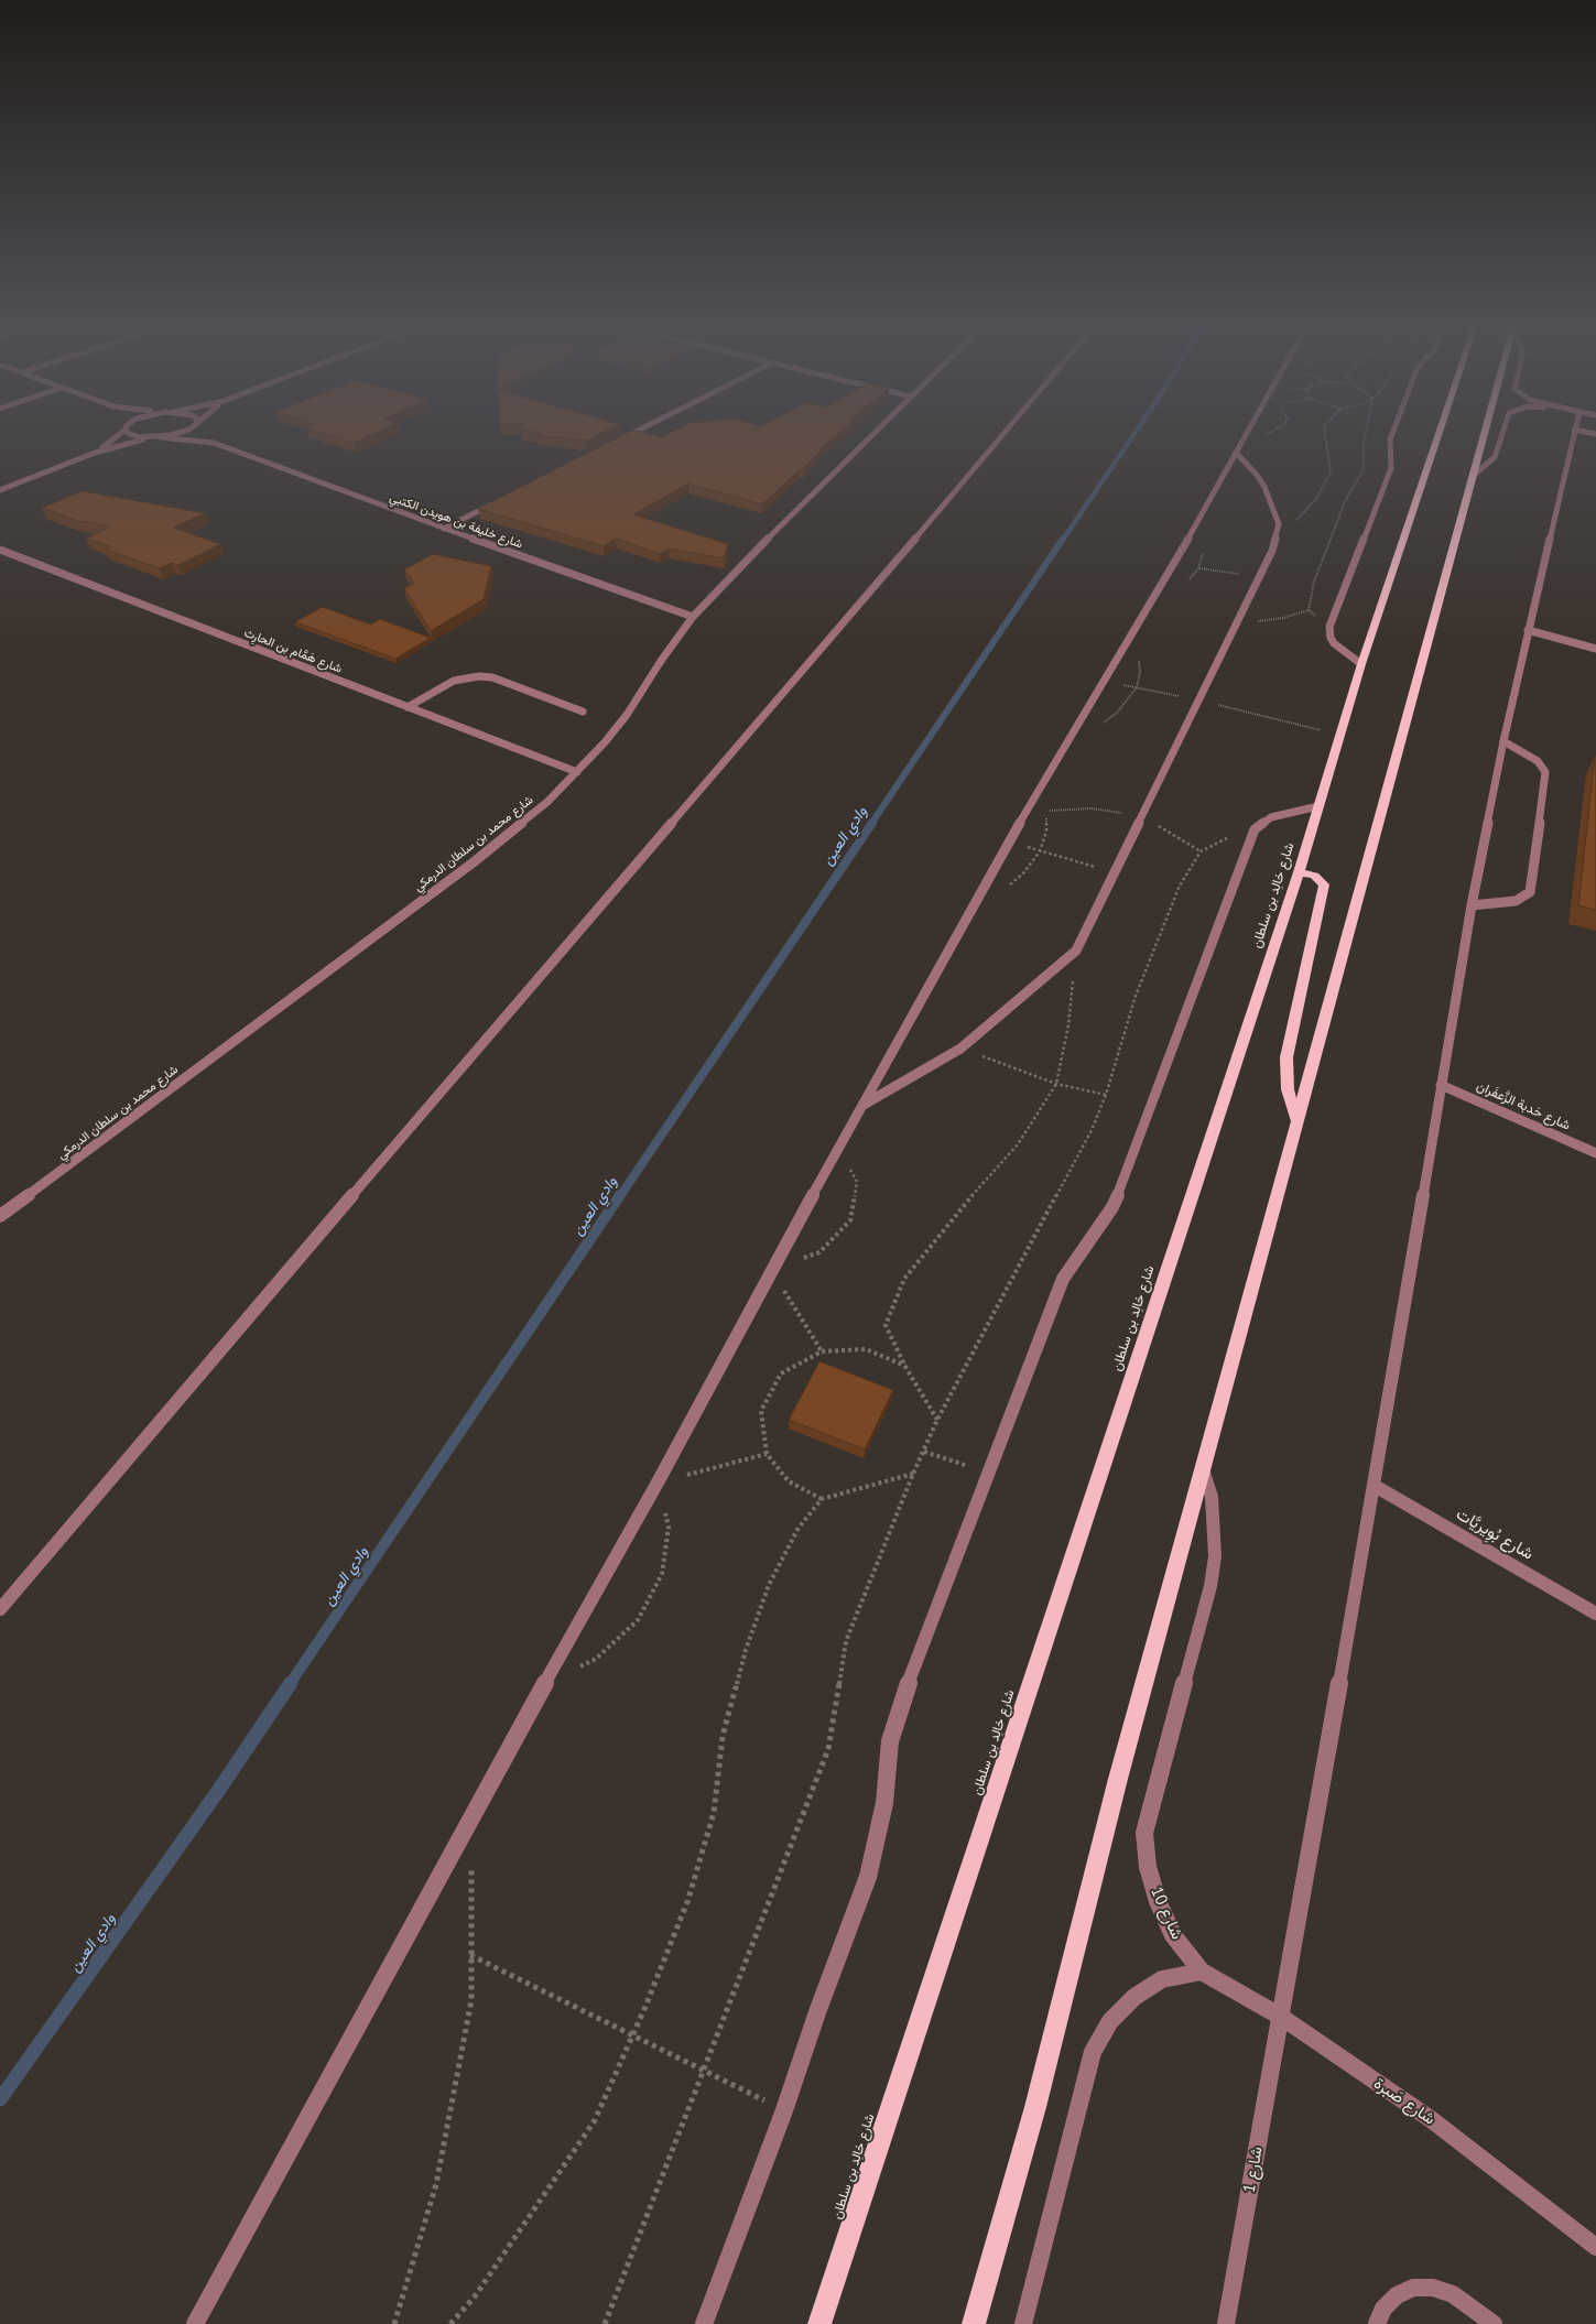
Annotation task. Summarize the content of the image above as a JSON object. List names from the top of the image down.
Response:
{
  "streets": {
    "main road": ["شارع خالِد بن سلطان"],
    "street": [
      "شارع خليفة بن هويدن الكتبي",
      "شارع هَمَّام بن الحارِث",
      "شارع محمد بن سلطان الدرمكي",
      "شارع حَدبة الزَّعفَران",
      "شارع بُوِيريَّات",
      "شارع 10",
      "شارع صَبرة",
      "شارع 1"
    ]
  },
  "crossings": [
    ["شارع خليفة بن هويدن الكتبي", "شارع محمد بن سلطان الدرمكي"],
    ["شارع هَمَّام بن الحارِث", "شارع محمد بن سلطان الدرمكي"],
    ["شارع حَدبة الزَّعفَران", "شارع 1"],
    ["شارع بُوِيريَّات", "شارع 1"],
    ["شارع 10", "شارع صَبرة"],
    ["شارع صَبرة", "شارع 1"]
  ],
  "water": ["وادي العين"]
}
